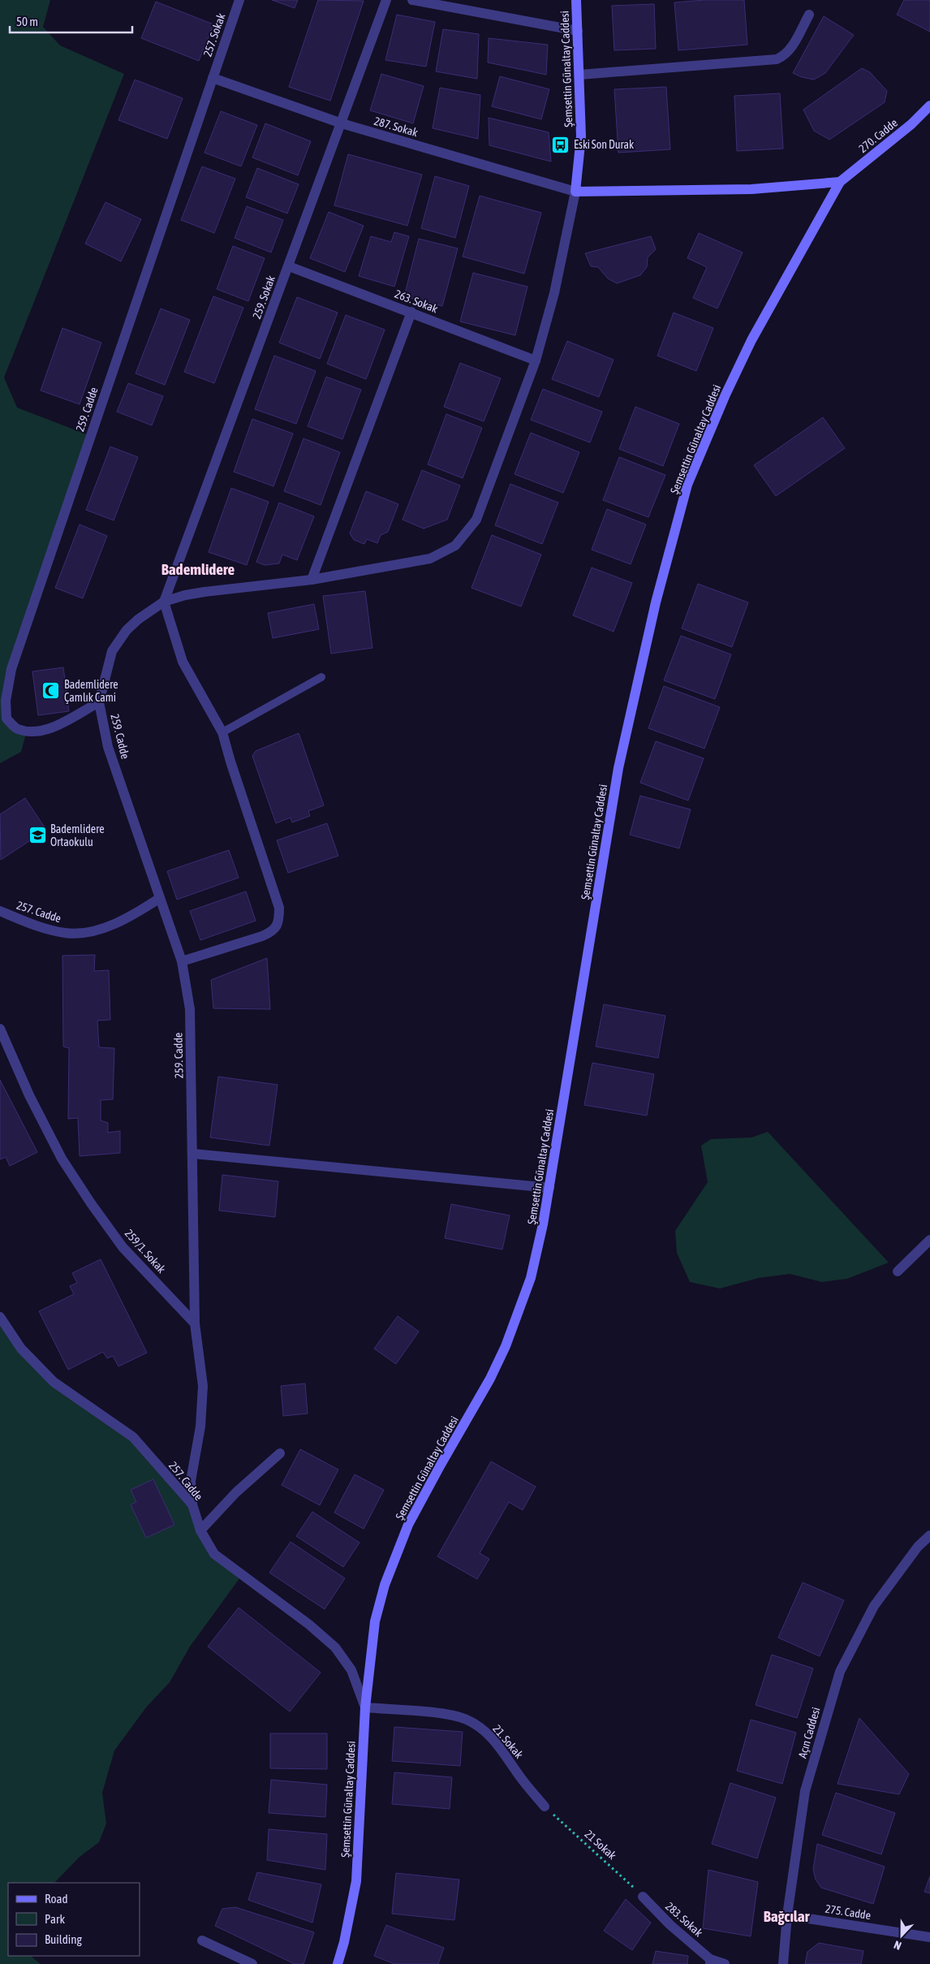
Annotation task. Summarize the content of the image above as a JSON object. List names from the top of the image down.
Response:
{
  "streets": {
    "street": [
      "257. Sokak",
      "Şemsettin Günaltay Caddesi",
      "287. Sokak",
      "270. Cadde",
      "259. Sokak",
      "263. Sokak",
      "259. Cadde",
      "257. Cadde",
      "259/1. Sokak",
      "Açın Caddesi",
      "21. Sokak",
      "275. Cadde",
      "283. Sokak"
    ],
    "path": ["21 Sokak"]
  },
  "crossings": [
    ["257. Sokak", "287. Sokak"],
    ["257. Sokak", "259. Cadde"],
    ["Şemsettin Günaltay Caddesi", "287. Sokak"],
    ["Şemsettin Günaltay Caddesi", "270. Cadde"],
    ["Şemsettin Günaltay Caddesi", "257. Cadde"],
    ["Şemsettin Günaltay Caddesi", "21. Sokak"],
    ["287. Sokak", "259. Sokak"],
    ["287. Sokak", "259. Cadde"],
    ["259. Sokak", "263. Sokak"],
    ["259. Cadde", "257. Cadde"],
    ["259. Cadde", "259/1. Sokak"],
    ["257. Cadde", "21. Sokak"],
    ["Açın Caddesi", "275. Cadde"],
    ["21. Sokak", "21 Sokak"],
    ["21 Sokak", "283. Sokak"]
  ],
  "districts": ["Bademlidere", "Bağcılar"],
  "places": {
    "bus stop": ["Eski Son Durak"],
    "mosque": ["Bademlidere Çamlık Cami"],
    "school or university": ["Bademlidere Ortaokulu"]
  },
  "legend": ["Road", "Park", "Building"],
  "scale_bar": "50 m",
  "north": "bottom"
}
